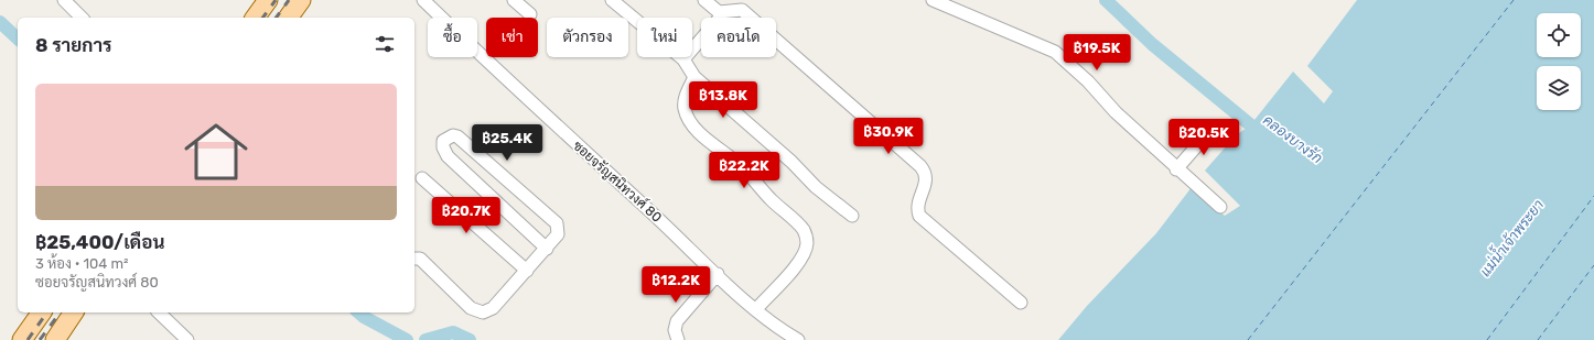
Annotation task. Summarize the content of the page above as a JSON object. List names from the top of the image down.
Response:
{
  "streets": {
    "street": ["ซอยจรัญสนิทวงศ์ 80"]
  },
  "water": ["คลองบางรัก", "แม่น้ำเจ้าพระยา"],
  "page": {
    "chip": [
      "ซื้อ",
      "เช่า",
      "ตัวกรอง",
      "ใหม่",
      "คอนโด"
    ],
    "heading": "8 รายการ",
    "price": [
      "฿19.5K",
      "฿13.8K",
      "฿30.9K",
      "฿20.5K",
      "฿25.4K",
      "฿22.2K",
      "฿20.7K",
      "฿12.2K"
    ],
    "list": [
      {
        "name": "฿25,400/เดือน",
        "note": "3 ห้อง · 104 m² · ซอยจรัญสนิทวงศ์ 80"
      }
    ]
  }
}
